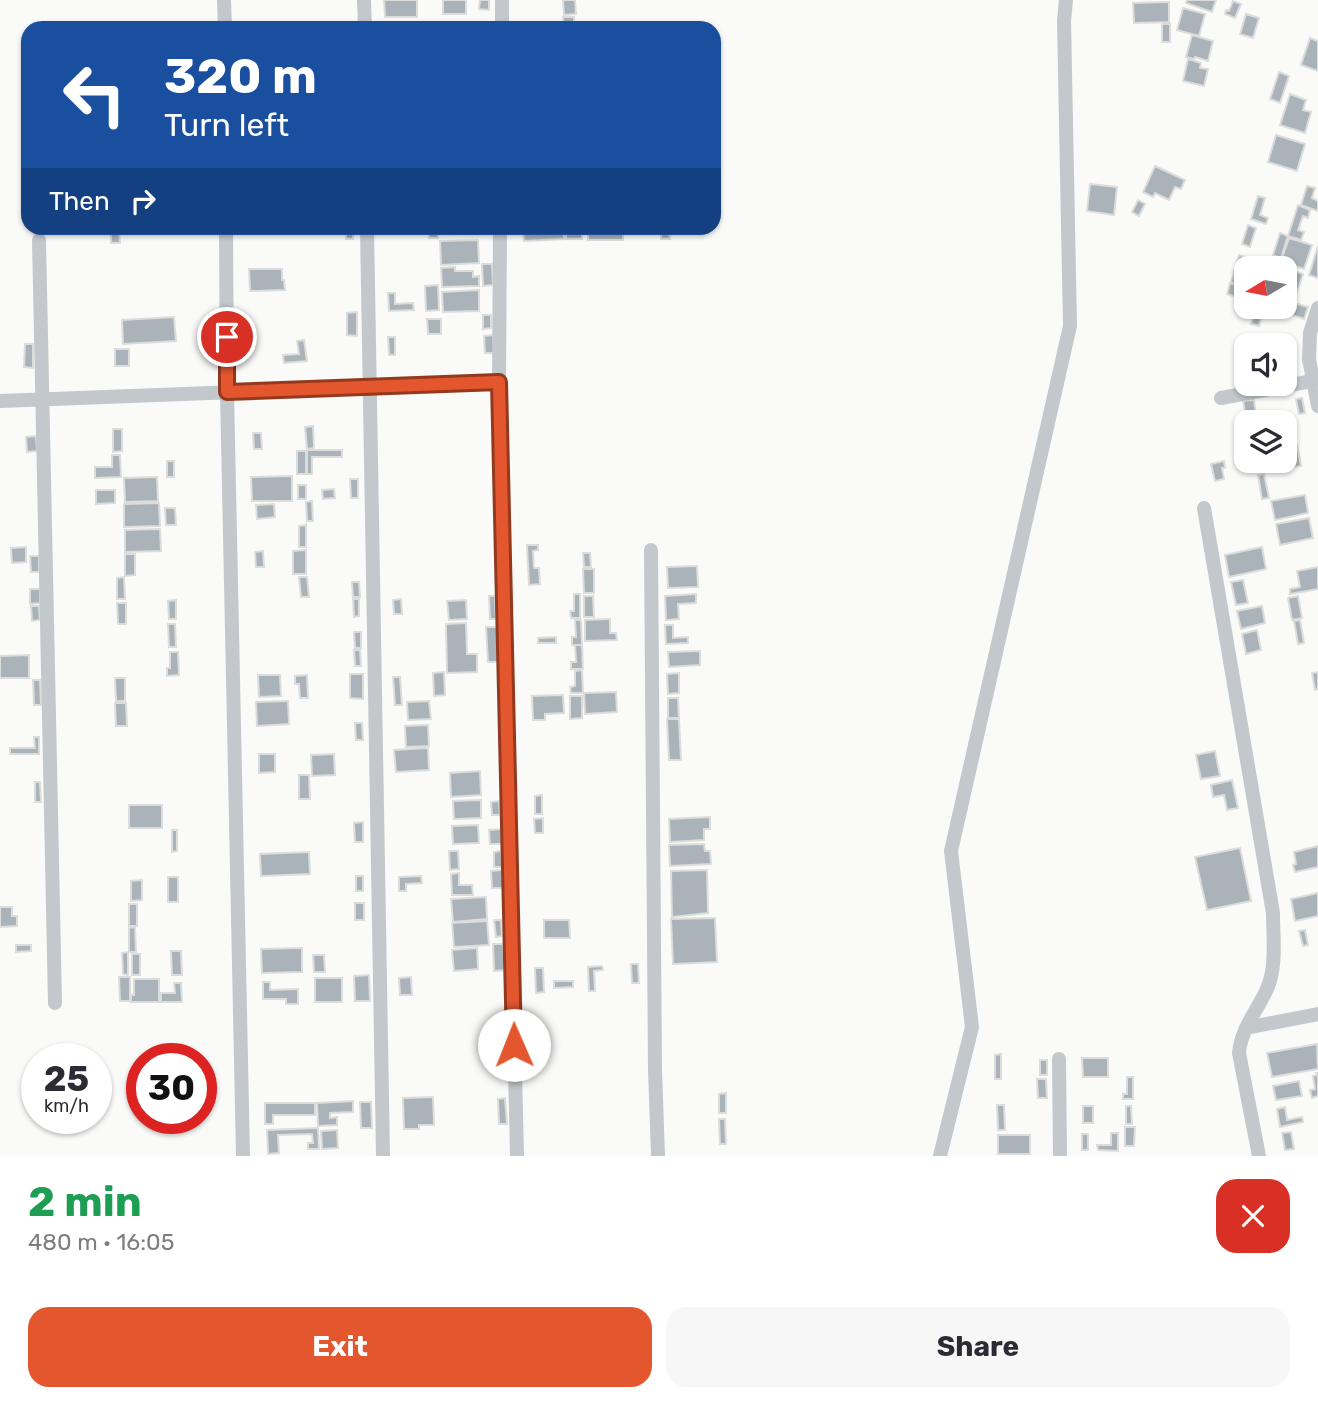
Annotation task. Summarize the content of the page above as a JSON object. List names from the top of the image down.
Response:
{
  "north": "left",
  "page": {
    "turn": ["320 m", "Turn left"],
    "then": "Then",
    "speed": "25 km/h",
    "limit": "30",
    "heading": ["2 min", "480 m · 16:05"],
    "buttons": ["Exit", "Share"]
  }
}
